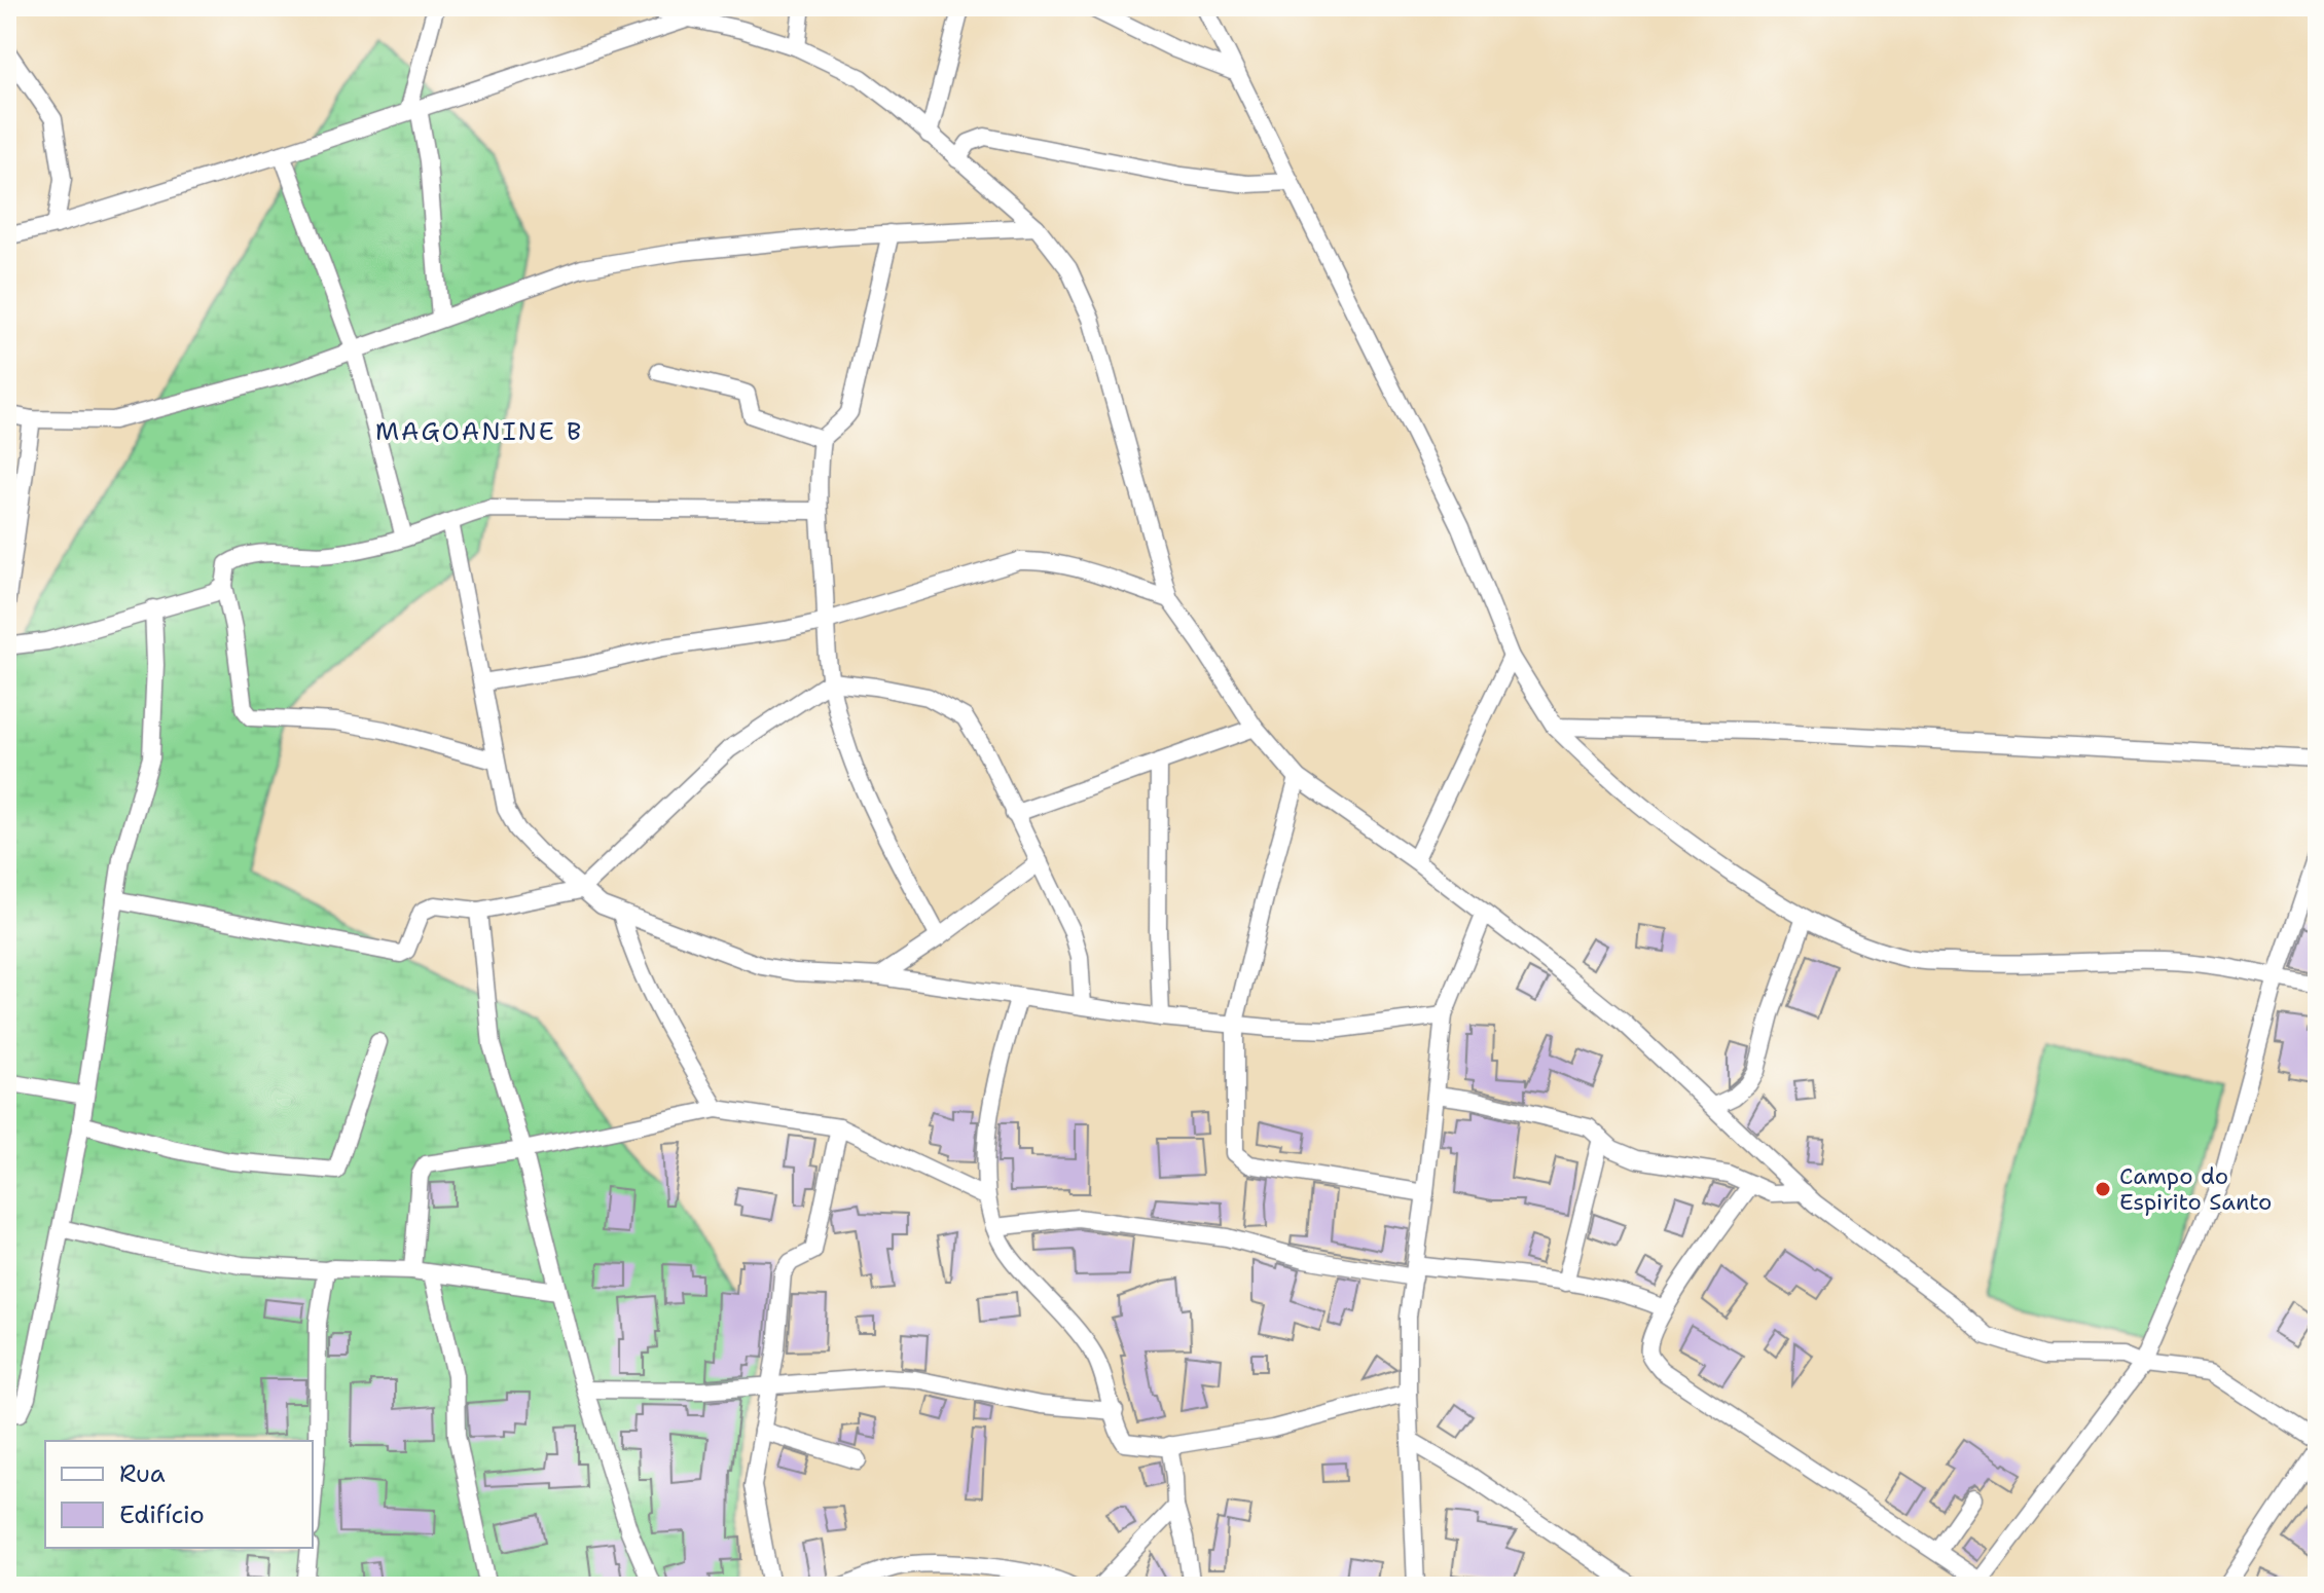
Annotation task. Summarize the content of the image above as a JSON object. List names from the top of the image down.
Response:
{
  "districts": ["MAGOANINE B"],
  "places": ["Campo do Espirito Santo"],
  "legend": ["Rua", "Edifício"]
}
